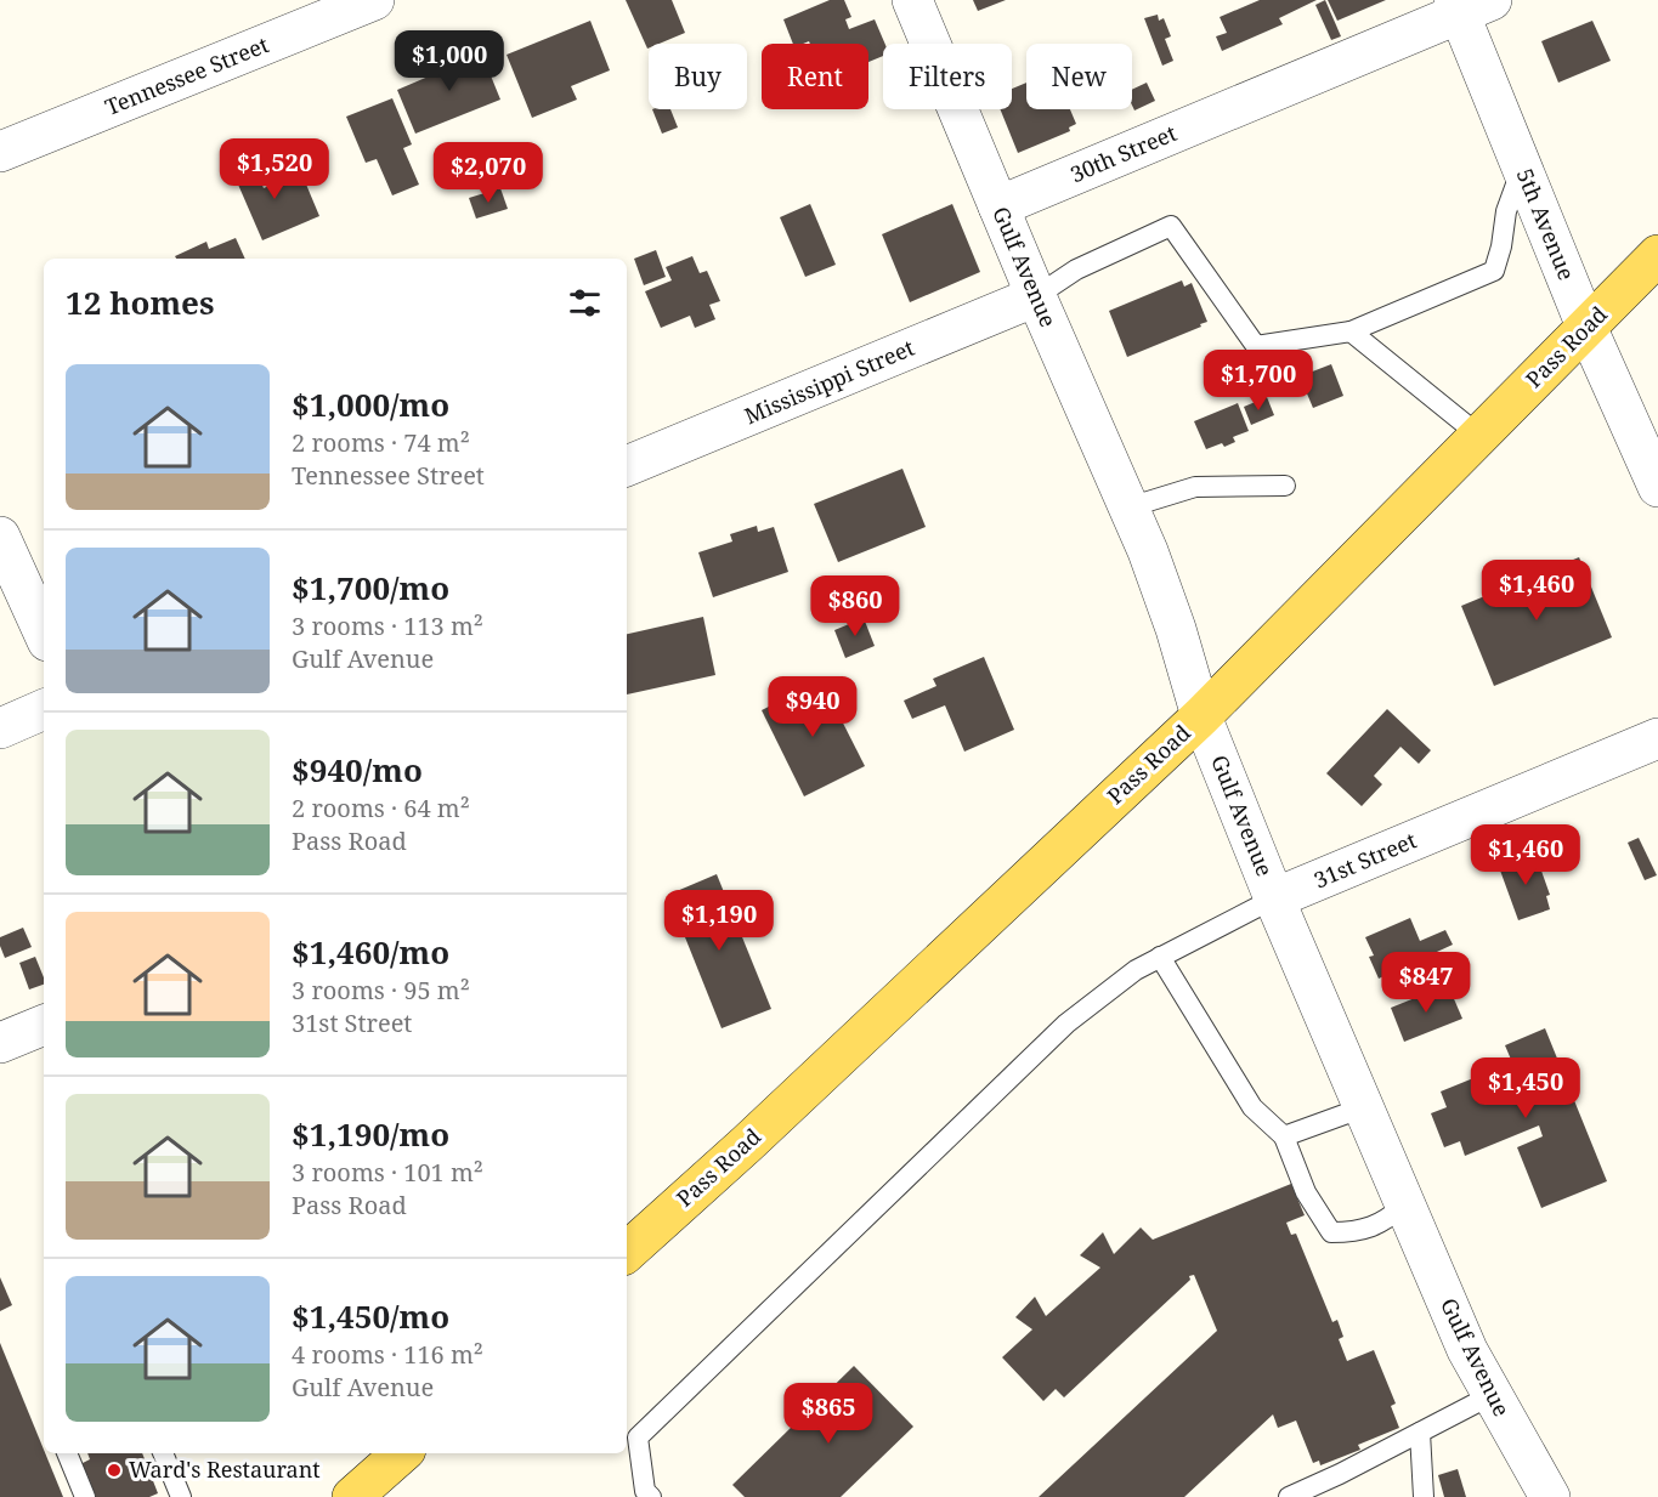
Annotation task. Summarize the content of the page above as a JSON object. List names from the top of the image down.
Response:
{
  "streets": {
    "main road": ["Pass Road"],
    "street": [
      "Tennessee Street",
      "30th Street",
      "5th Avenue",
      "Gulf Avenue",
      "Mississippi Street",
      "31st Street"
    ]
  },
  "crossings": [
    ["30th Street", "5th Avenue"],
    ["30th Street", "Gulf Avenue"],
    ["5th Avenue", "Pass Road"],
    ["Gulf Avenue", "Pass Road"],
    ["Gulf Avenue", "Mississippi Street"],
    ["Gulf Avenue", "31st Street"]
  ],
  "places": ["Ward's Restaurant"],
  "page": {
    "price": [
      "$1,000",
      "$1,520",
      "$2,070",
      "$1,700",
      "$1,460",
      "$860",
      "$940",
      "$1,460",
      "$1,190",
      "$847",
      "$1,450",
      "$865"
    ],
    "chip": [
      "Buy",
      "Rent",
      "Filters",
      "New"
    ],
    "heading": "12 homes",
    "list": [
      {
        "name": "$1,000/mo",
        "note": "2 rooms · 74 m² · Tennessee Street"
      },
      {
        "name": "$1,700/mo",
        "note": "3 rooms · 113 m² · Gulf Avenue"
      },
      {
        "name": "$940/mo",
        "note": "2 rooms · 64 m² · Pass Road"
      },
      {
        "name": "$1,460/mo",
        "note": "3 rooms · 95 m² · 31st Street"
      },
      {
        "name": "$1,190/mo",
        "note": "3 rooms · 101 m² · Pass Road"
      },
      {
        "name": "$1,450/mo",
        "note": "4 rooms · 116 m² · Gulf Avenue"
      }
    ]
  }
}
